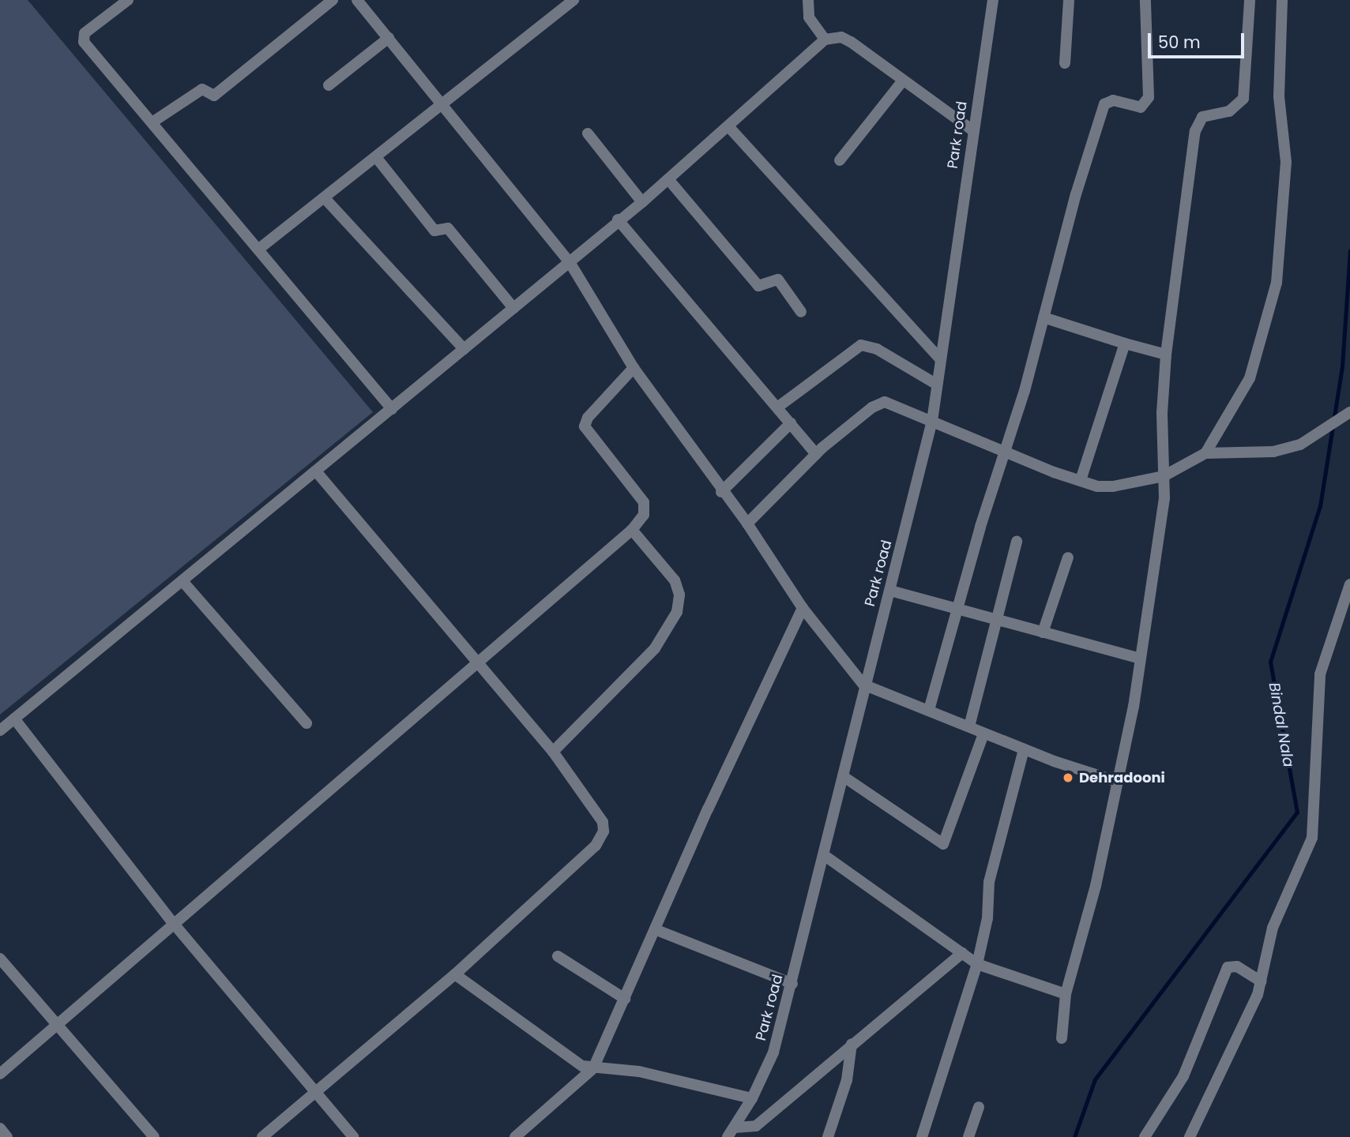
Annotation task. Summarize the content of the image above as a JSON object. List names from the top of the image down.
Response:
{
  "streets": {
    "street": ["Park road"]
  },
  "water": ["Bindal Nala"],
  "places": ["Dehradooni"],
  "scale_bar": "50 m"
}
